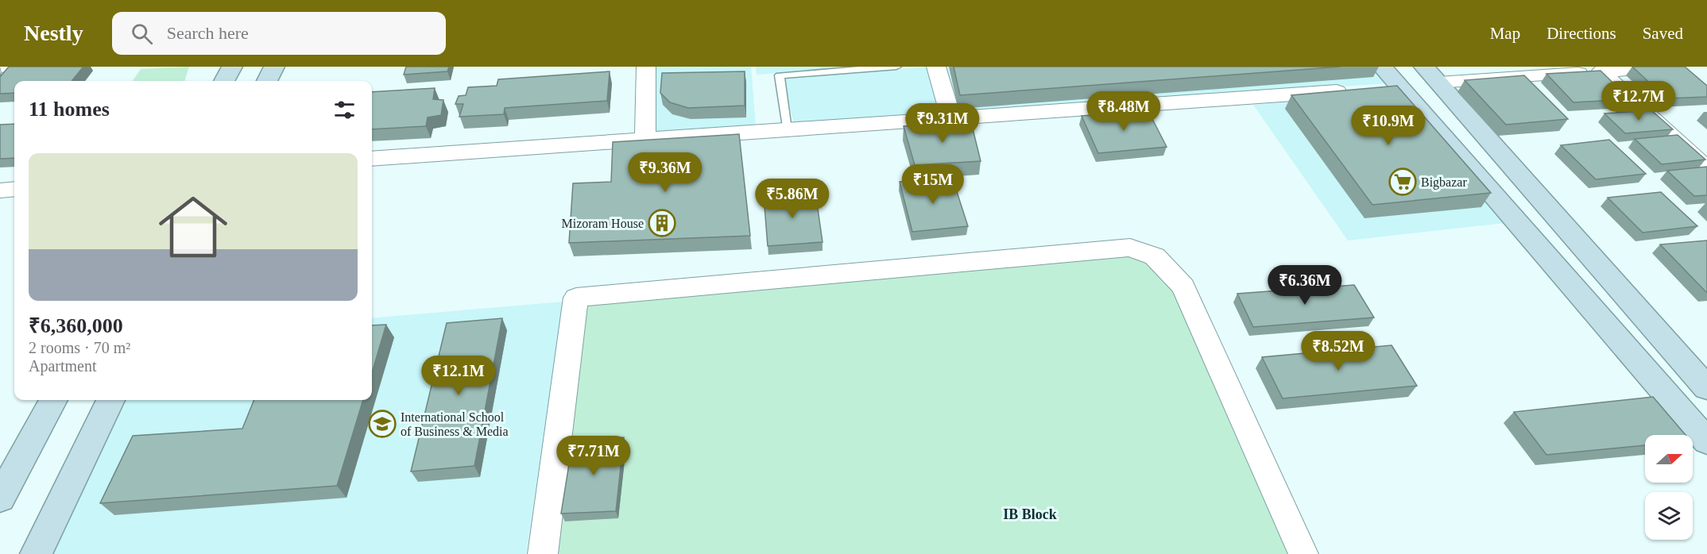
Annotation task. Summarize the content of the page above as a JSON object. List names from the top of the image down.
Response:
{
  "districts": ["IB Block"],
  "places": {
    "supermarket": ["Bigbazar"],
    "building": ["Mizoram House"],
    "school or university": ["International School of Business & Media"]
  },
  "north": "right",
  "page": {
    "header": "Nestly",
    "search": "Search here",
    "nav": ["Map", "Directions", "Saved"],
    "price": [
      "₹12.7M",
      "₹8.48M",
      "₹9.31M",
      "₹10.9M",
      "₹9.36M",
      "₹15M",
      "₹5.86M",
      "₹6.36M",
      "₹8.52M",
      "₹12.1M",
      "₹7.71M"
    ],
    "heading": "11 homes",
    "list": [
      {
        "name": "₹6,360,000",
        "note": "2 rooms · 70 m² · Apartment"
      }
    ]
  }
}
